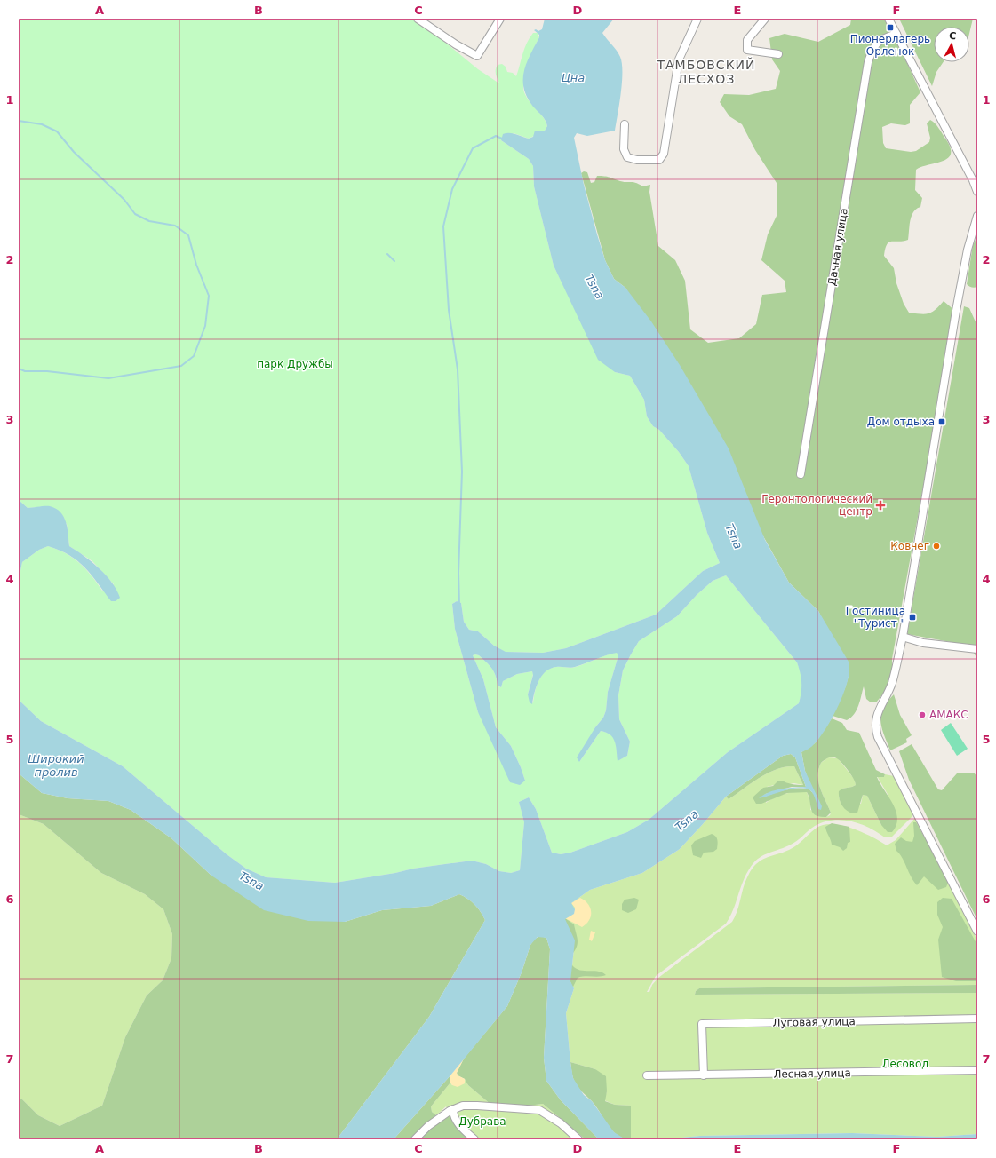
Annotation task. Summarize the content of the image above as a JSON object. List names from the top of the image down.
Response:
{
  "streets": {
    "street": ["Дачная улица", "Луговая улица", "Лесная улица"]
  },
  "crossings": [
    ["Луговая улица", "Лесная улица"]
  ],
  "districts": ["ТАМБОВСКИЙ ЛЕСХОЗ"],
  "water": ["Цна", "Tsna", "Широкий пролив"],
  "parks": ["парк Дружбы", "Лесовод", "Дубрава"],
  "places": {
    "transit": ["Пионерлагерь Орленок", "Дом отдыха", "Гостиница \"Турист \""],
    "health": ["Геронтологический центр"],
    "other": ["Ковчег", "АМАКС"]
  },
  "north": "top",
  "grid": {
    "columns": [
      "A",
      "B",
      "C",
      "D",
      "E",
      "F"
    ],
    "rows": [
      "1",
      "2",
      "3",
      "4",
      "5",
      "6",
      "7"
    ]
  }
}
